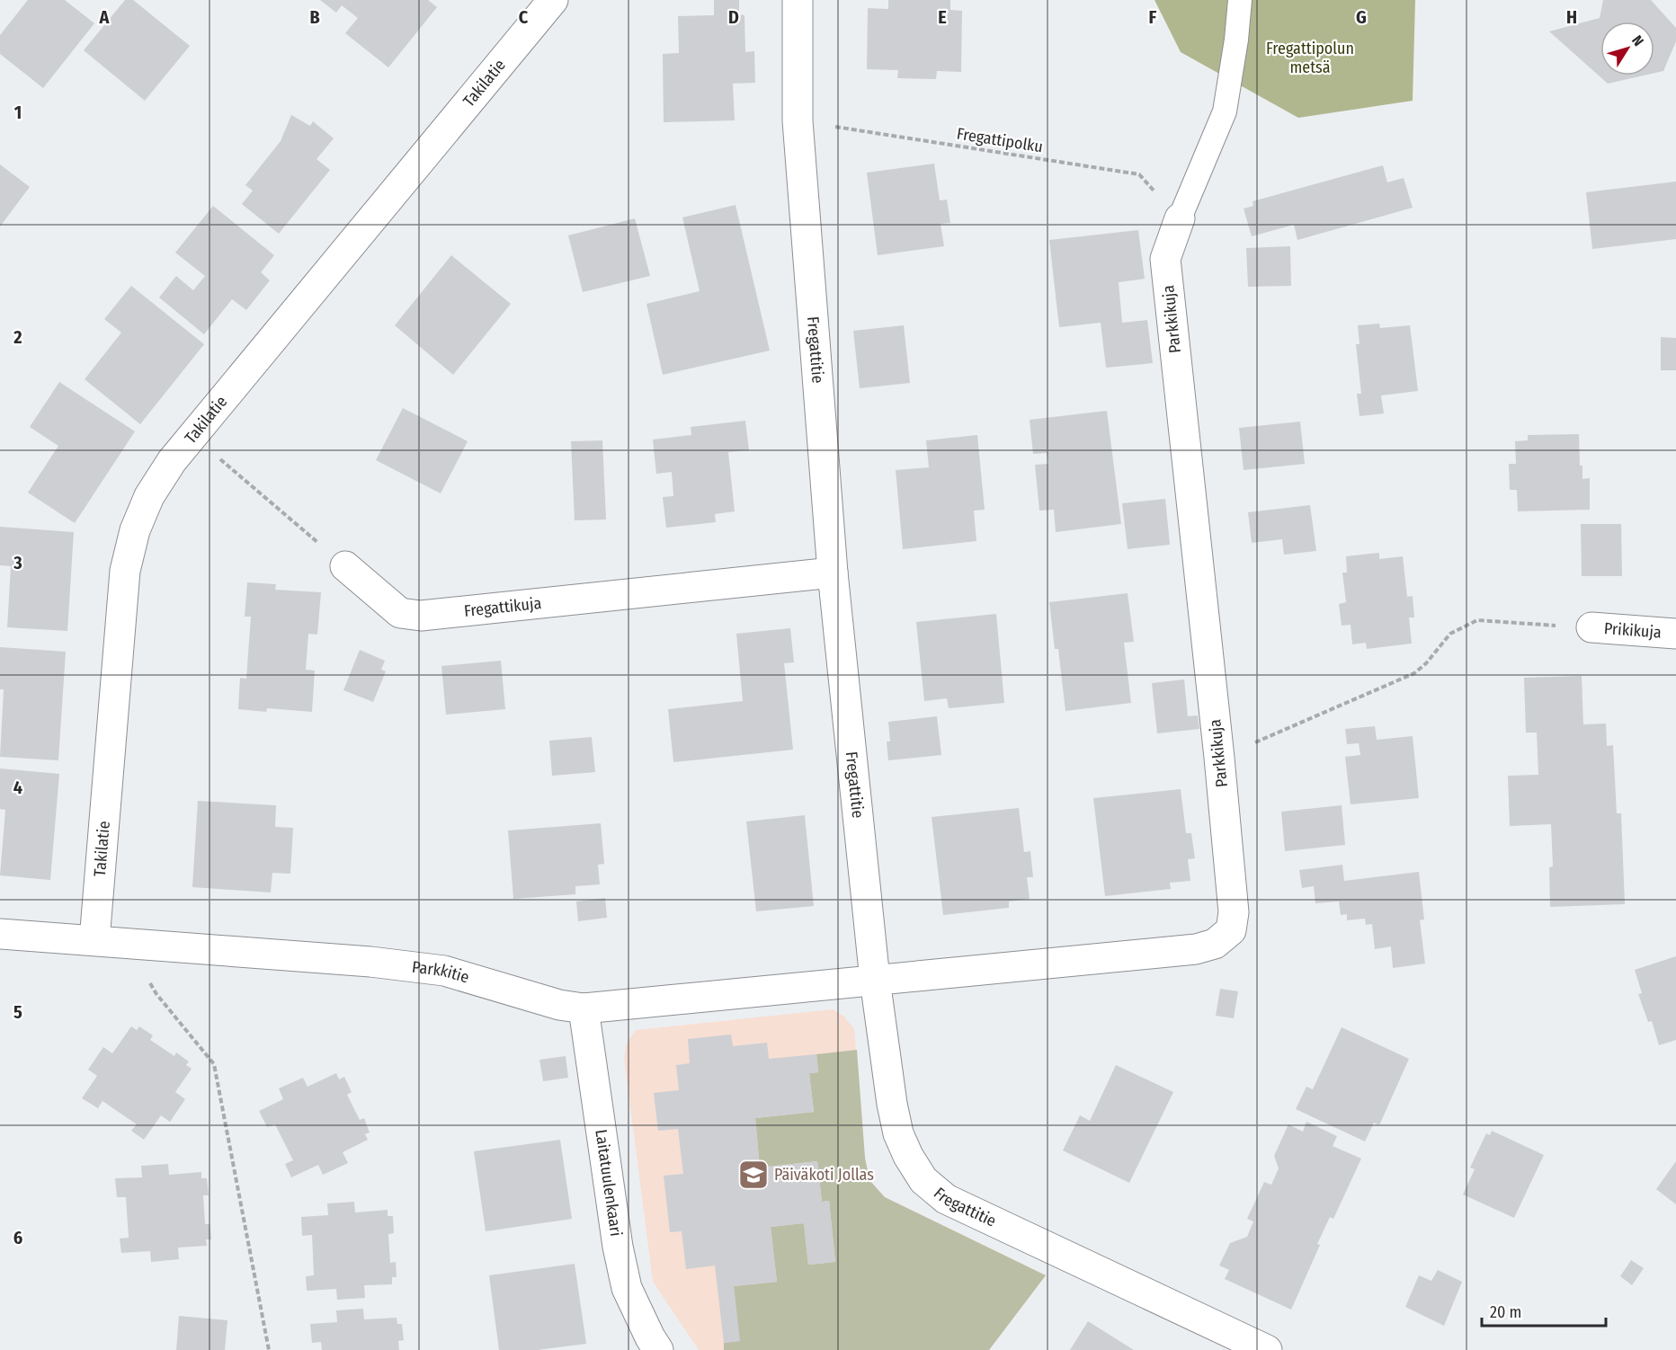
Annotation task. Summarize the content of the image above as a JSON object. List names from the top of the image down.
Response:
{
  "streets": {
    "street": [
      "Takilatie",
      "Parkkikuja",
      "Fregattitie",
      "Fregattikuja",
      "Prikikuja",
      "Parkkitie",
      "Laitatuulenkaari"
    ],
    "path": ["Fregattipolku"]
  },
  "crossings": [
    ["Takilatie", "Parkkitie"],
    ["Fregattipolku", "Parkkikuja"],
    ["Fregattipolku", "Fregattitie"],
    ["Parkkikuja", "Fregattitie"],
    ["Parkkikuja", "Parkkitie"],
    ["Fregattitie", "Fregattikuja"],
    ["Fregattitie", "Parkkitie"],
    ["Parkkitie", "Laitatuulenkaari"]
  ],
  "parks": ["Fregattipolun metsä"],
  "places": {
    "school or university": ["Päiväkoti Jollas"]
  },
  "scale_bar": "20 m",
  "north": "top right",
  "grid": {
    "columns": [
      "A",
      "B",
      "C",
      "D",
      "E",
      "F",
      "G",
      "H"
    ],
    "rows": [
      "1",
      "2",
      "3",
      "4",
      "5",
      "6"
    ]
  }
}
